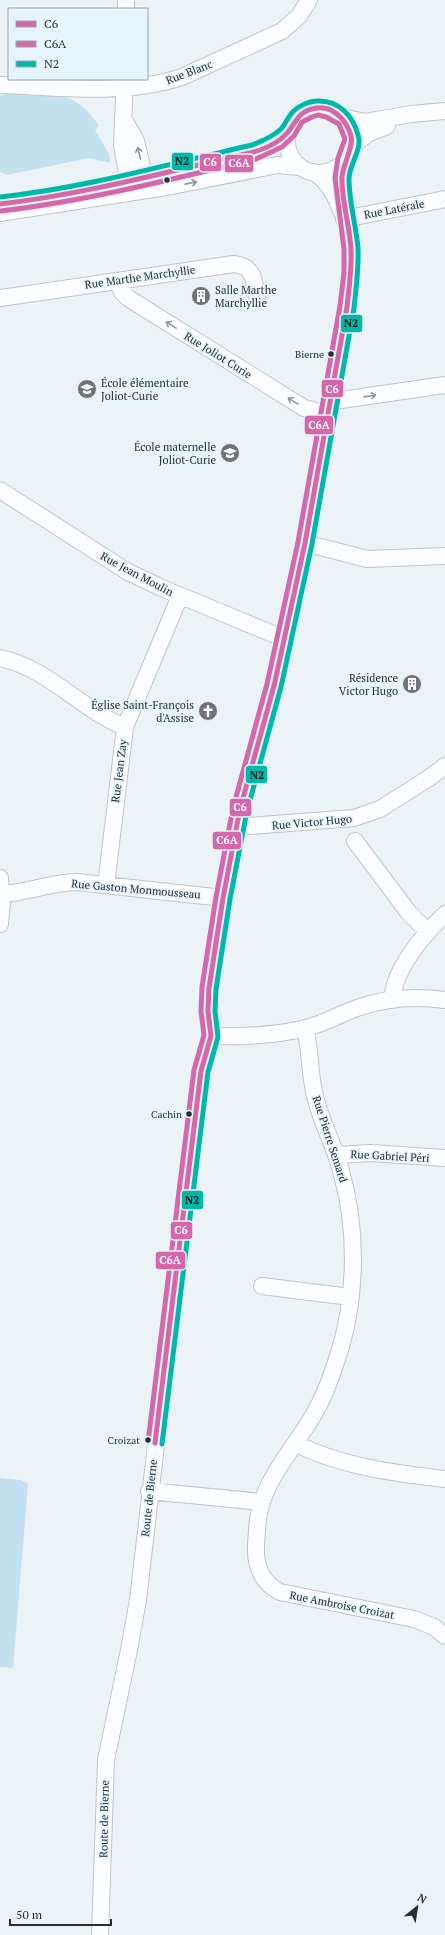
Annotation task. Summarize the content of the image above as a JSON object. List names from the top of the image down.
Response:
{
  "streets": {
    "street": [
      "Rue Blanc",
      "Rue Latérale",
      "Rue Marthe Marchyllie",
      "Rue Joliot Curie",
      "Rue Jean Moulin",
      "Rue Jean Zay",
      "Rue Victor Hugo",
      "Rue Gaston Monmousseau",
      "Rue Pierre Semard",
      "Rue Gabriel Péri",
      "Route de Bierne",
      "Rue Ambroise Croizat"
    ]
  },
  "crossings": [
    ["Rue Latérale", "Route de Bierne"],
    ["Rue Marthe Marchyllie", "Rue Joliot Curie"],
    ["Rue Joliot Curie", "Route de Bierne"],
    ["Rue Jean Moulin", "Rue Jean Zay"],
    ["Rue Jean Moulin", "Route de Bierne"],
    ["Rue Jean Zay", "Rue Gaston Monmousseau"],
    ["Rue Victor Hugo", "Route de Bierne"],
    ["Rue Gaston Monmousseau", "Route de Bierne"],
    ["Rue Pierre Semard", "Rue Gabriel Péri"],
    ["Rue Pierre Semard", "Rue Ambroise Croizat"]
  ],
  "one_way": ["Rue Joliot Curie"],
  "places": {
    "building": ["Salle Marthe Marchyllie", "Résidence Victor Hugo"],
    "other": ["Bierne", "Cachin", "Croizat"],
    "school or university": ["École élémentaire Joliot-Curie", "École maternelle Joliot-Curie"],
    "church": ["Église Saint-François d'Assise"]
  },
  "lines": ["transit line N2", "transit line C6", "transit line C6A"],
  "legend": ["C6", "C6A", "N2"],
  "scale_bar": "50 m",
  "north": "top right"
}
